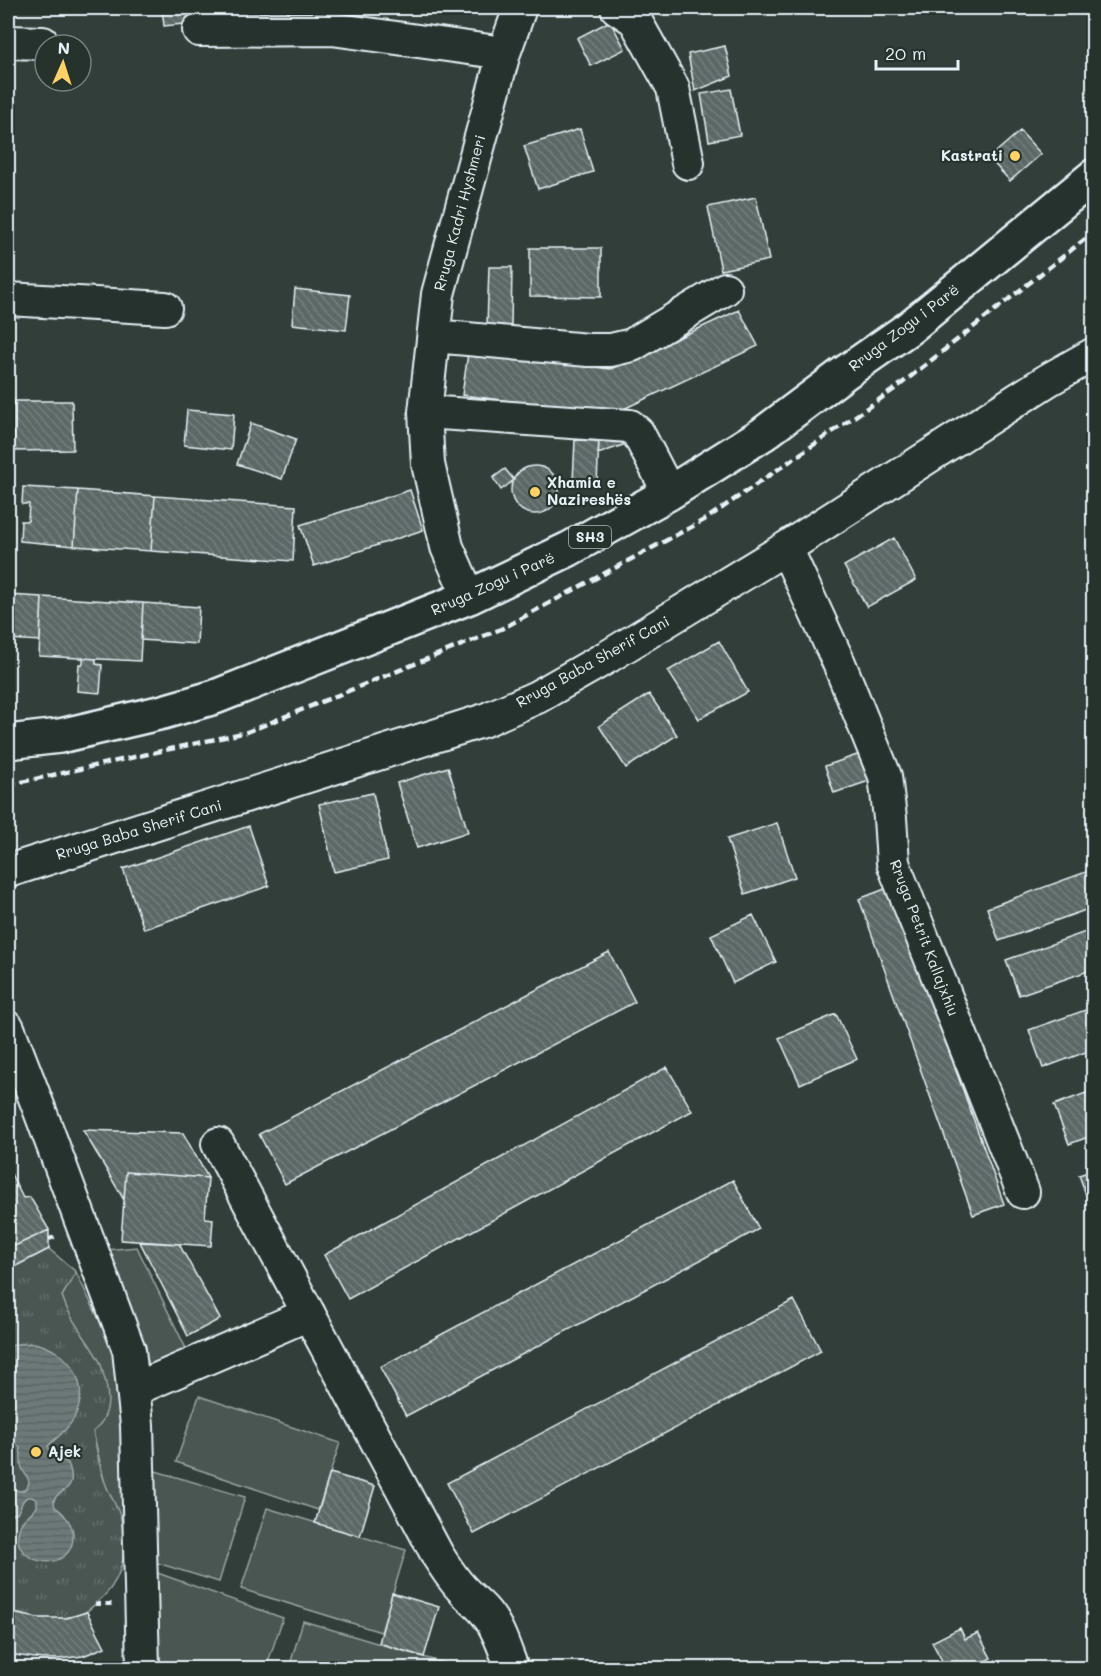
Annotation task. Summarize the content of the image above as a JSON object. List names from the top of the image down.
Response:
{
  "streets": {
    "main road": ["Rruga Zogu i Parë", "SH3"],
    "street": ["Rruga Kadri Hyshmeri", "Rruga Baba Sherif Cani", "Rruga Petrit Kallajxhiu"]
  },
  "crossings": [
    ["Rruga Kadri Hyshmeri", "Rruga Zogu i Parë"],
    ["Rruga Baba Sherif Cani", "Rruga Petrit Kallajxhiu"]
  ],
  "places": ["Kastrati", "Xhamia e Nazireshës", "Ajek"],
  "scale_bar": "20 m",
  "north": "top"
}
